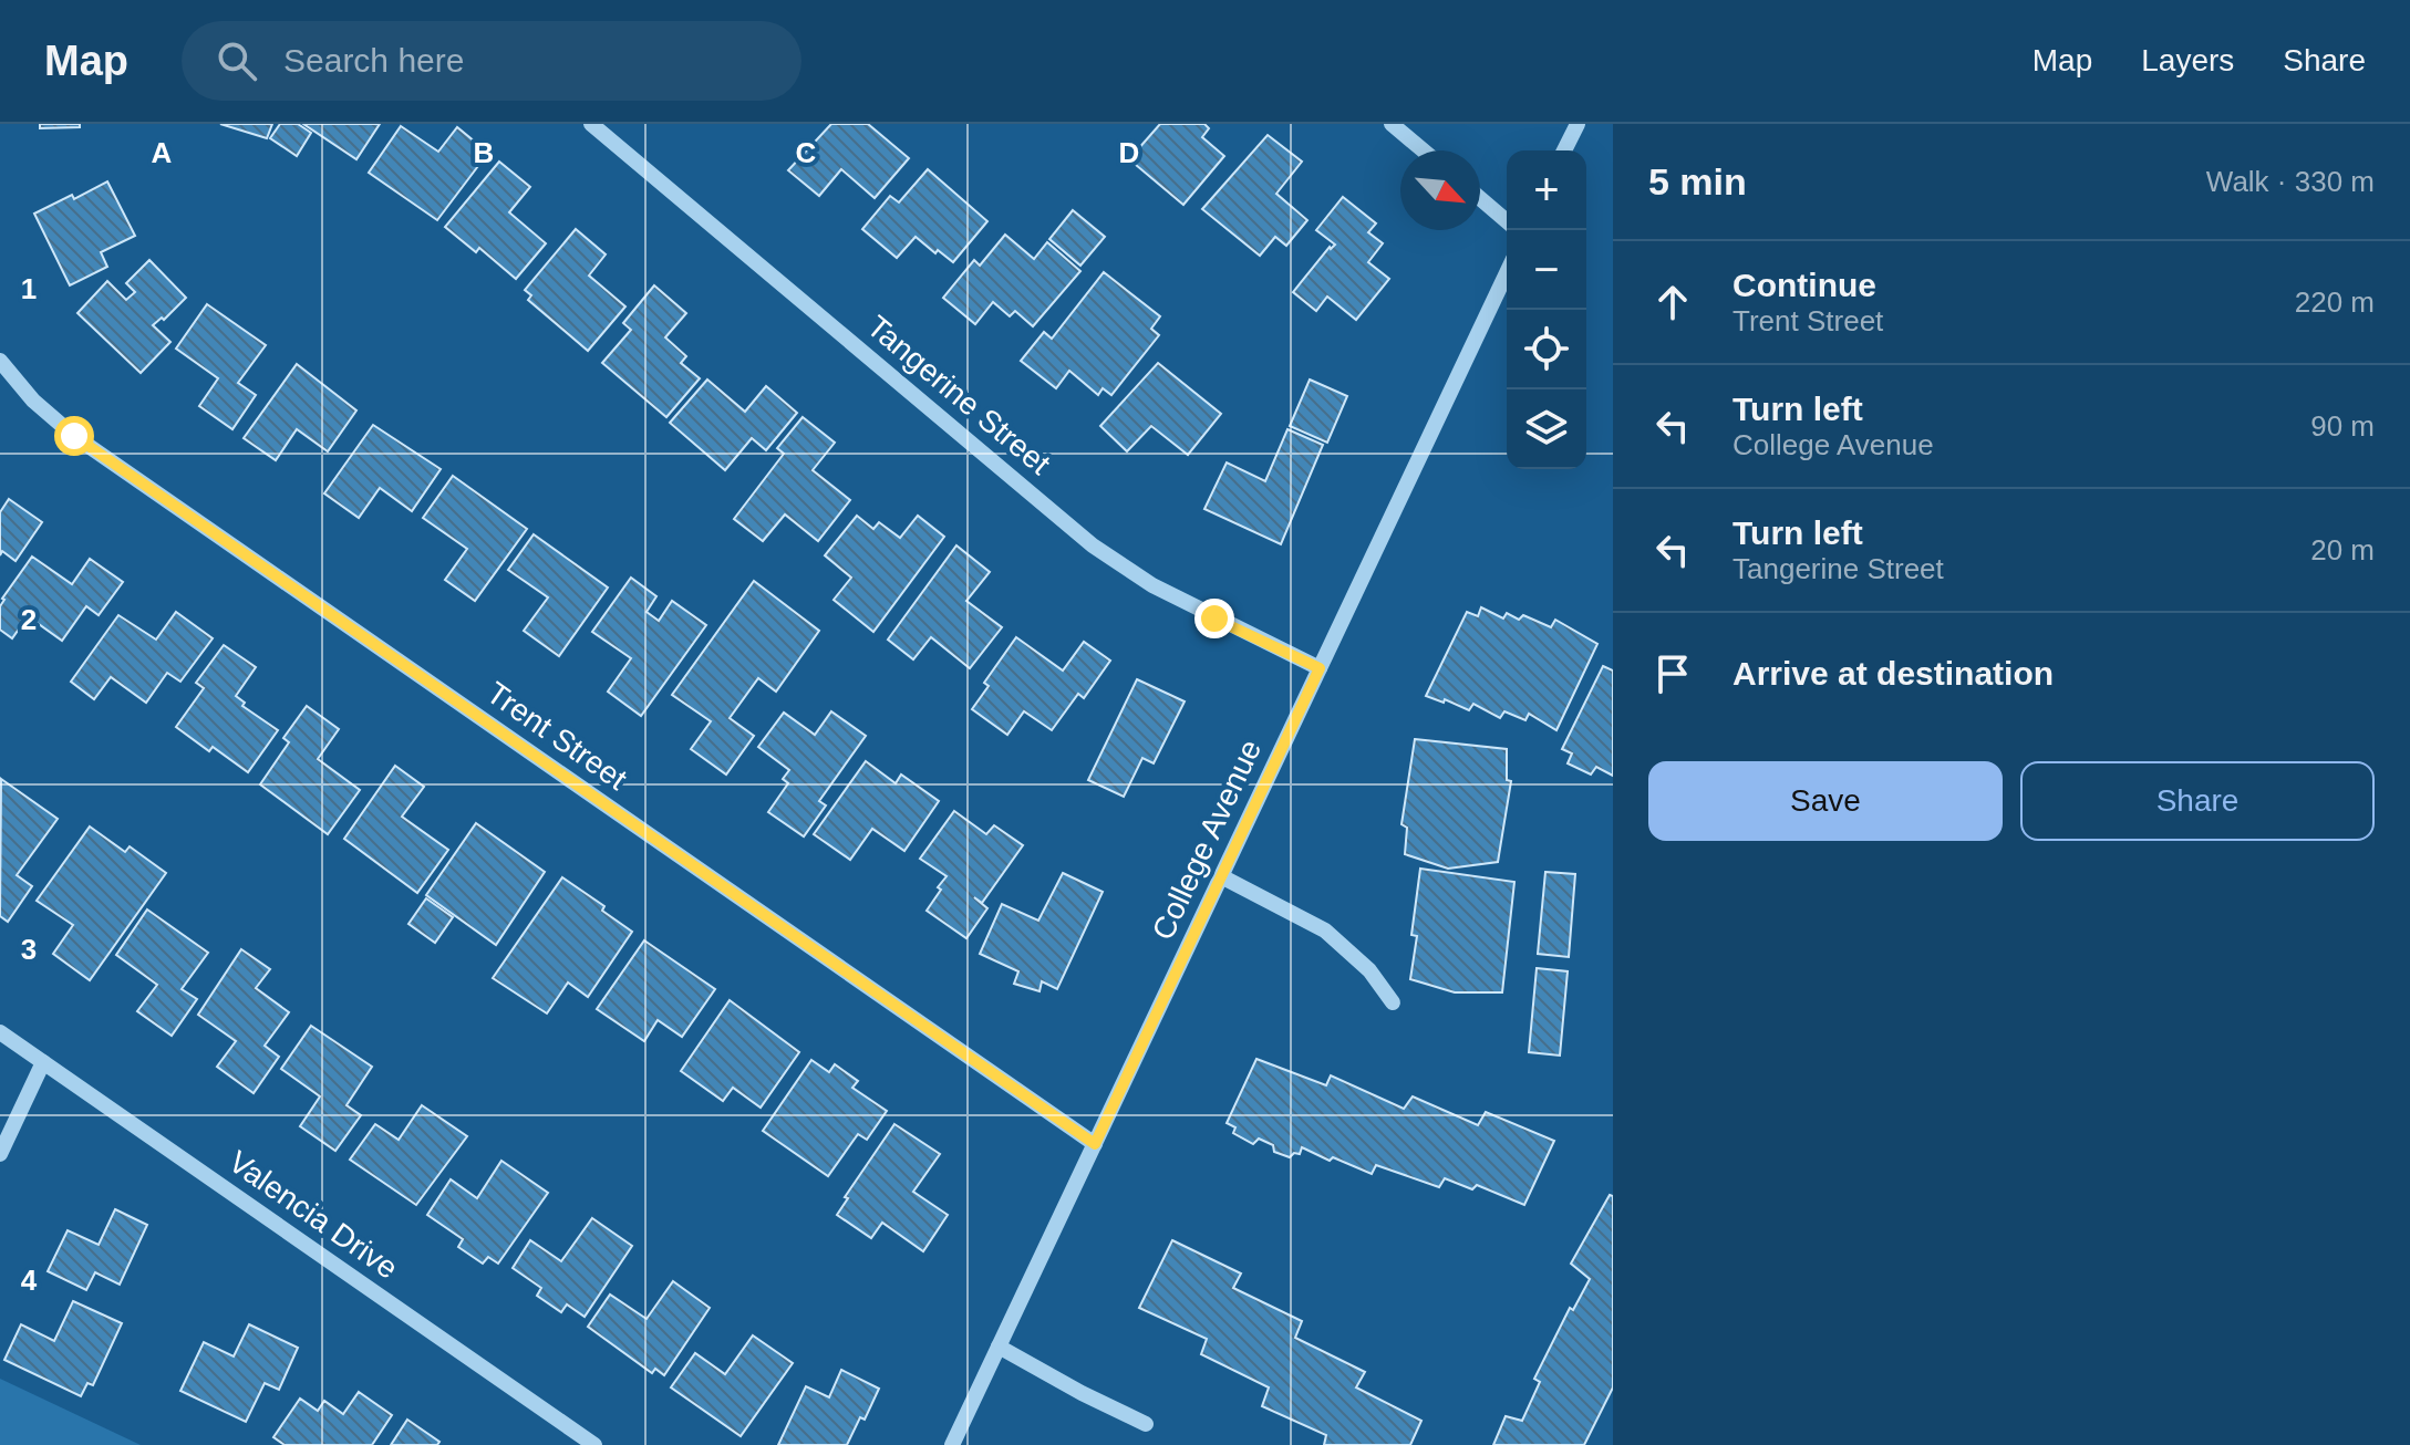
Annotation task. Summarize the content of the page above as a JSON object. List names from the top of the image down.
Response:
{
  "streets": {
    "street": [
      "Tangerine Street",
      "Trent Street",
      "College Avenue",
      "Valencia Drive"
    ]
  },
  "crossings": [
    ["Tangerine Street", "College Avenue"],
    ["Trent Street", "College Avenue"]
  ],
  "north": "bottom right",
  "page": {
    "header": "Map",
    "search": "Search here",
    "nav": ["Map", "Layers", "Share"],
    "heading": ["5 min", "Walk · 330 m"],
    "map_buttons": ["+", "−"],
    "list": [
      ["Continue", "Trent Street", "220 m"],
      ["Turn left", "College Avenue", "90 m"],
      ["Turn left", "Tangerine Street", "20 m"],
      "Arrive at destination"
    ],
    "buttons": ["Save", "Share"]
  },
  "grid": {
    "columns": [
      "A",
      "B",
      "C",
      "D"
    ],
    "rows": [
      "1",
      "2",
      "3",
      "4"
    ]
  }
}
